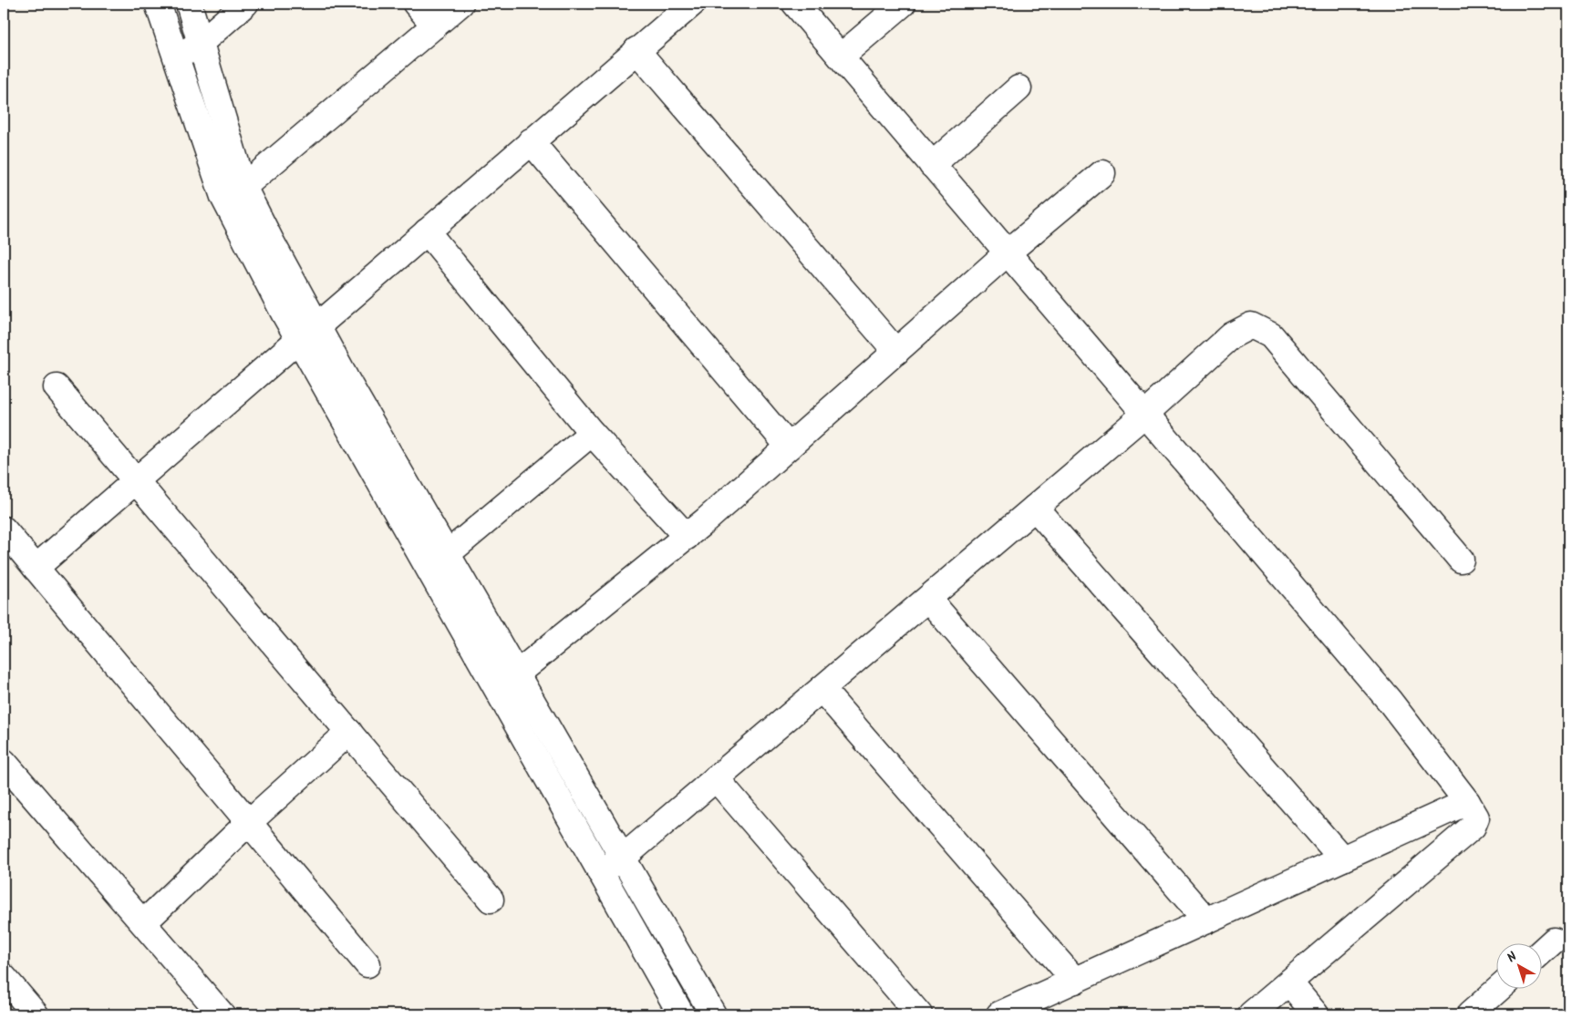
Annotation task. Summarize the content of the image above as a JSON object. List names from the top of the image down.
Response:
{
  "north": "top left"
}
